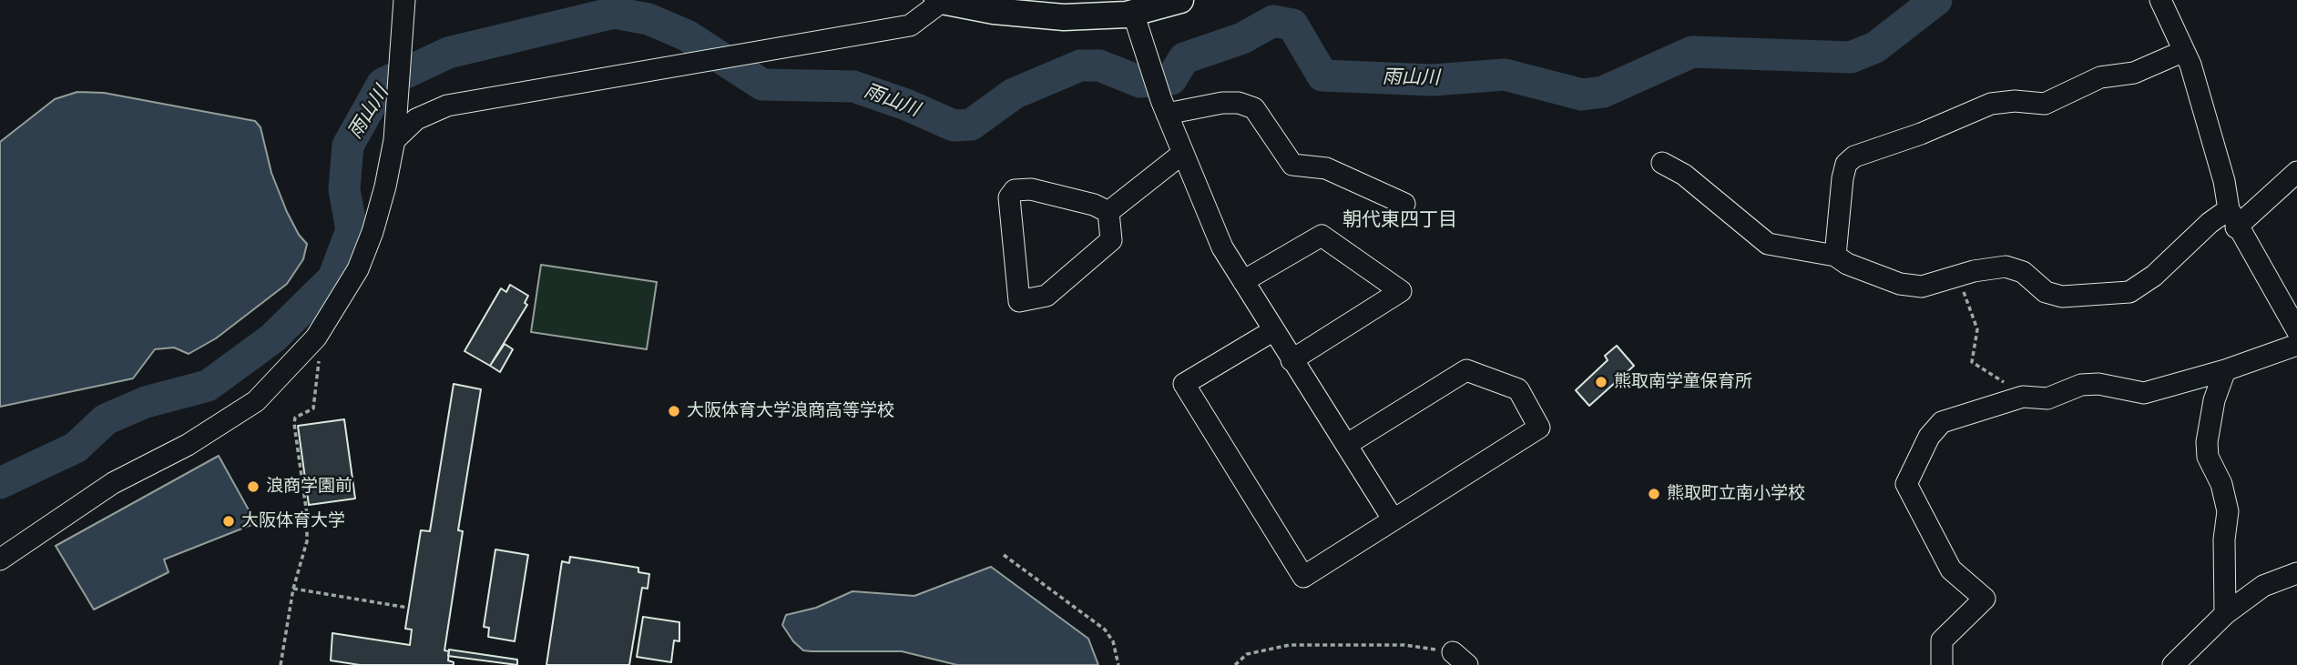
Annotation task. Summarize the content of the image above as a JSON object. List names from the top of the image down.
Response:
{
  "districts": ["朝代東四丁目"],
  "water": ["雨山川"],
  "places": [
    "熊取南学童保育所",
    "大阪体育大学浪商高等学校",
    "浪商学園前",
    "熊取町立南小学校",
    "大阪体育大学"
  ]
}
